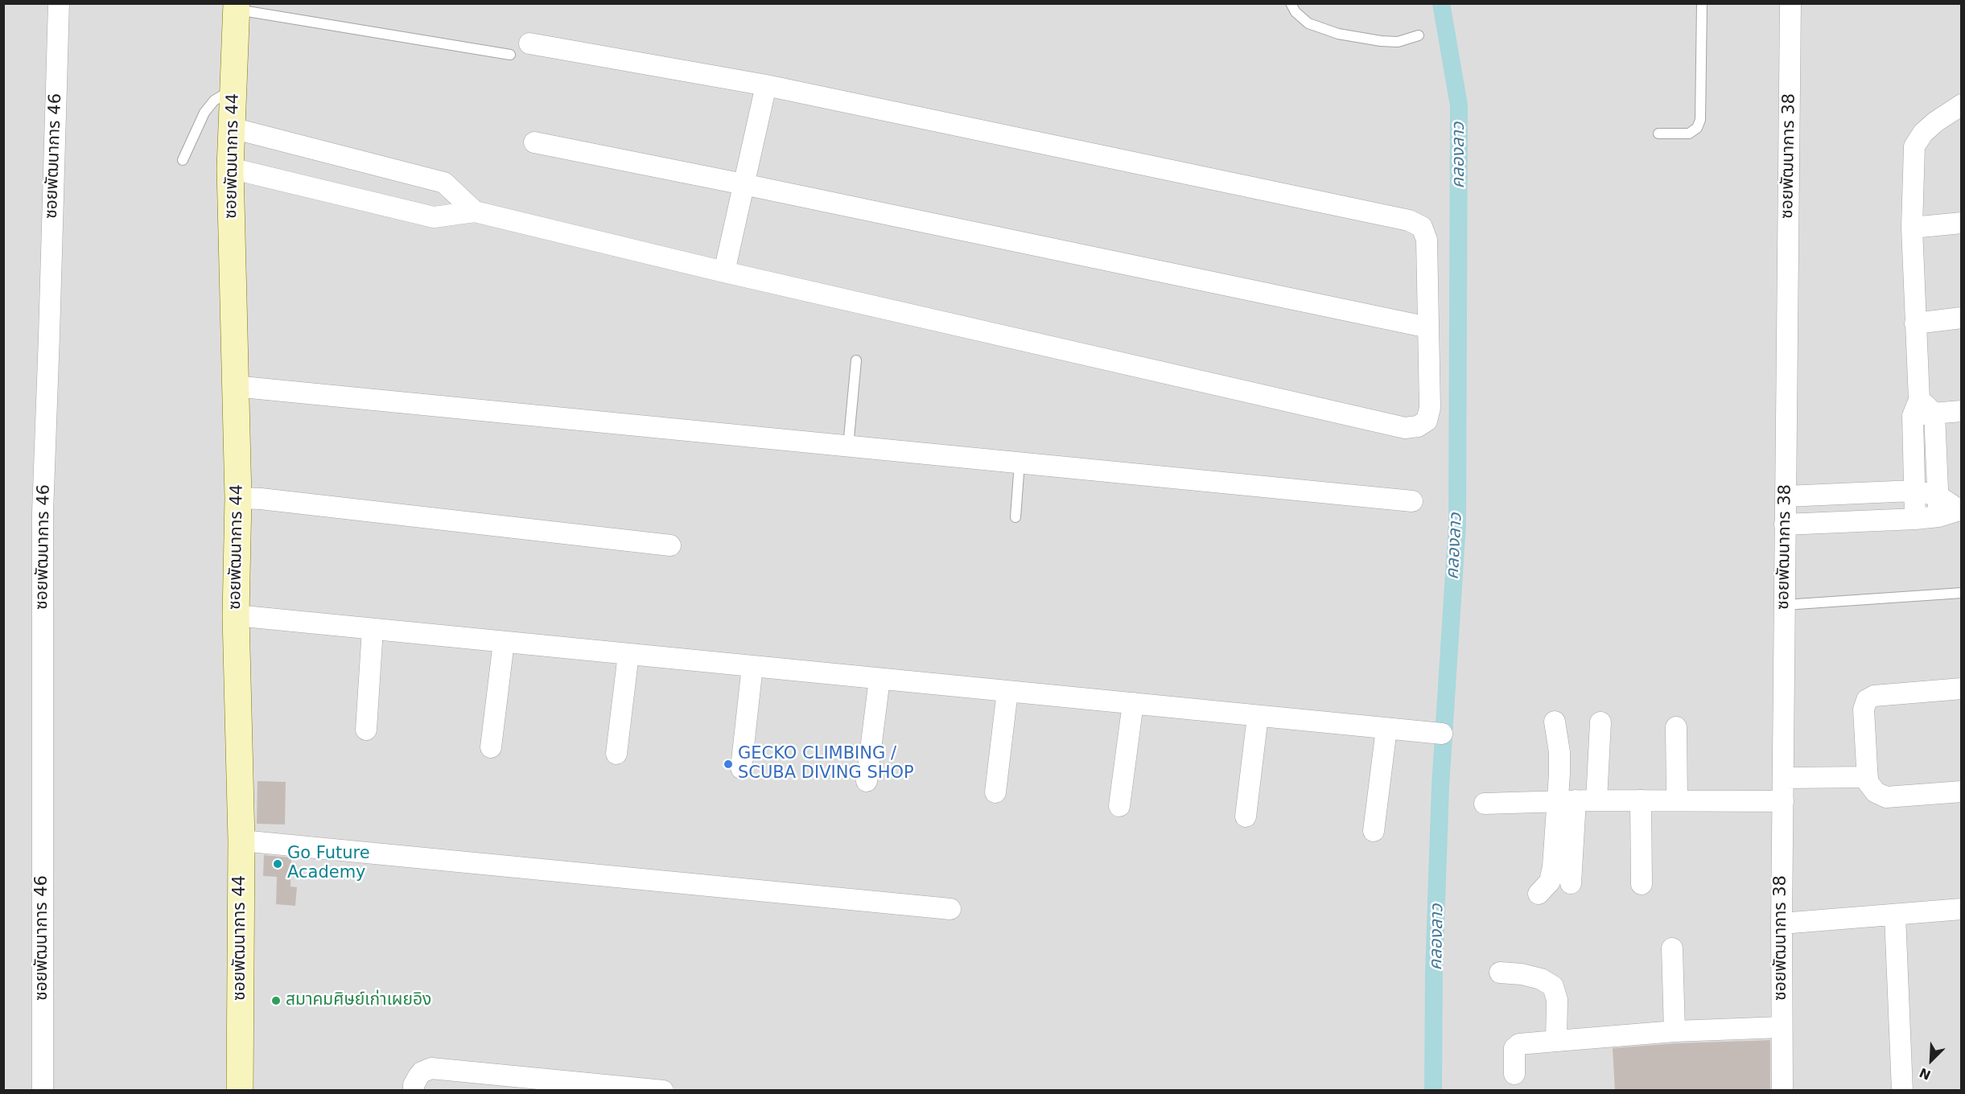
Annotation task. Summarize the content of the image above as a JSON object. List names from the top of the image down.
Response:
{
  "streets": {
    "street": ["ซอยพัฒนาการ 46", "ซอยพัฒนาการ 44", "ซอยพัฒนาการ 38"]
  },
  "water": ["คลองลาว"],
  "places": ["GECKO CLIMBING / SCUBA DIVING SHOP", "Go Future Academy", "สมาคมศิษย์เก่าเผยอิง"],
  "north": "bottom left"
}
